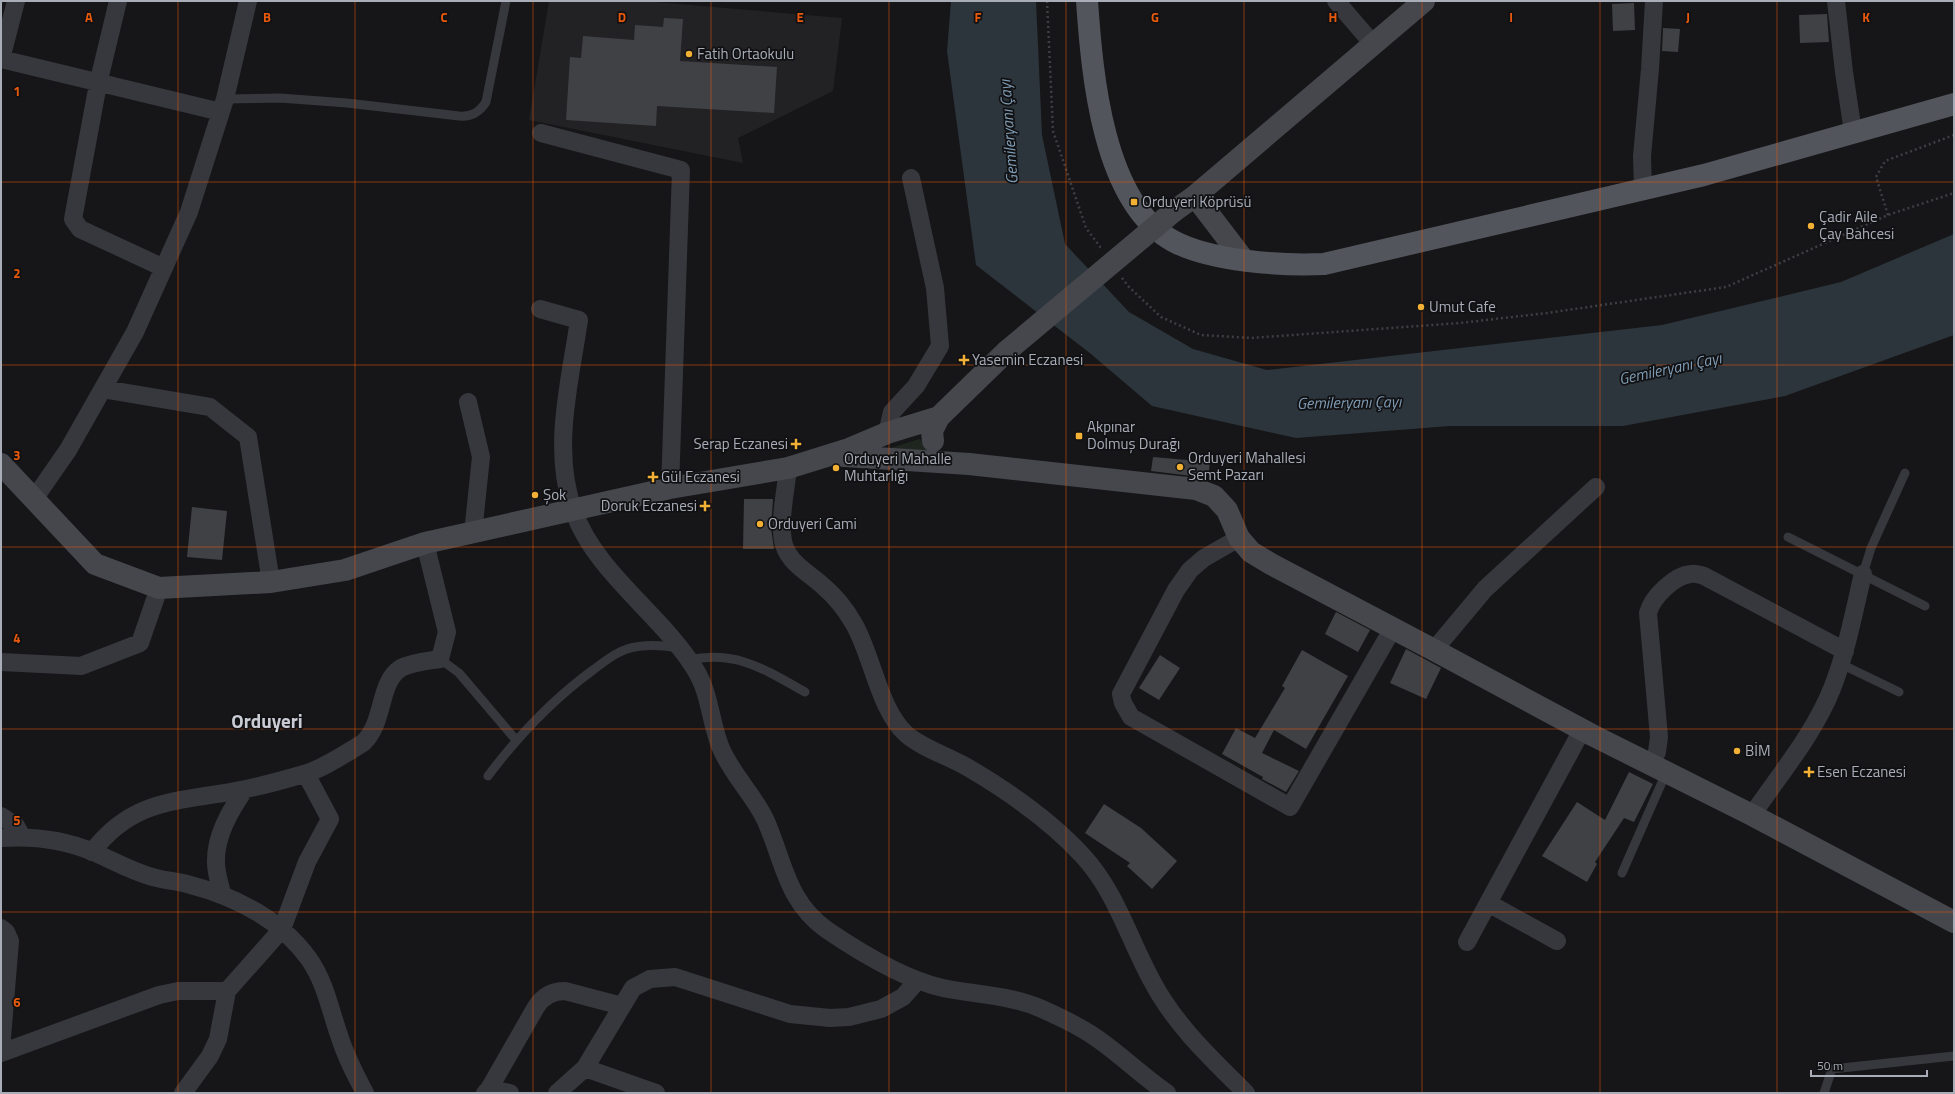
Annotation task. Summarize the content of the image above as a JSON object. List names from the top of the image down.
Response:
{
  "districts": ["Orduyeri"],
  "water": ["Gemileryanı Çayı"],
  "places": {
    "other": [
      "Fatih Ortaokulu",
      "Çadir Aile Çay Bahcesi",
      "Umut Cafe",
      "Orduyeri Mahallesi Semt Pazarı",
      "Orduyeri Mahalle Muhtarlığı",
      "Şok",
      "Orduyeri Cami",
      "BİM"
    ],
    "transit": ["Orduyeri Köprüsü", "Akpınar Dolmuş Durağı"],
    "health": [
      "Yasemin Eczanesi",
      "Serap Eczanesi",
      "Gül Eczanesi",
      "Doruk Eczanesi",
      "Esen Eczanesi"
    ]
  },
  "scale_bar": "50 m",
  "grid": {
    "columns": [
      "A",
      "B",
      "C",
      "D",
      "E",
      "F",
      "G",
      "H",
      "I",
      "J",
      "K"
    ],
    "rows": [
      "1",
      "2",
      "3",
      "4",
      "5",
      "6"
    ]
  }
}
